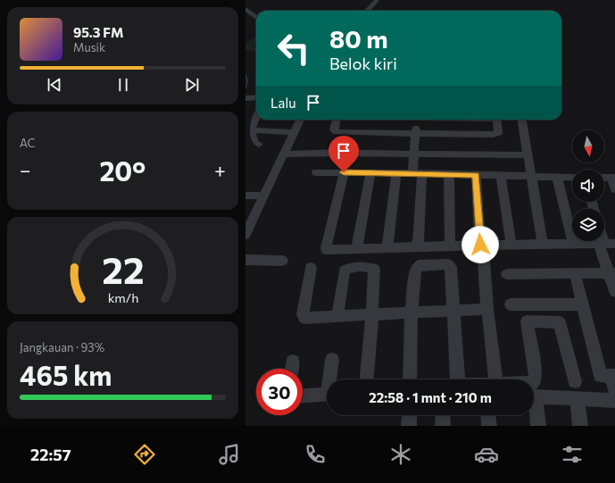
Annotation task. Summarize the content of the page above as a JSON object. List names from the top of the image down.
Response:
{
  "north": "bottom",
  "page": {
    "turn": ["80 m", "Belok kiri"],
    "song": ["95.3 FM", "Musik"],
    "then": "Lalu",
    "tile": [
      "AC",
      ["Jangkauan · 93%", "465 km"]
    ],
    "heat": ["−", "20°", "+"],
    "limit": "30",
    "trip": "22:58 · 1 mnt · 210 m",
    "tabs": "22:57",
    "gauge": ["22", "km/h"]
  }
}
